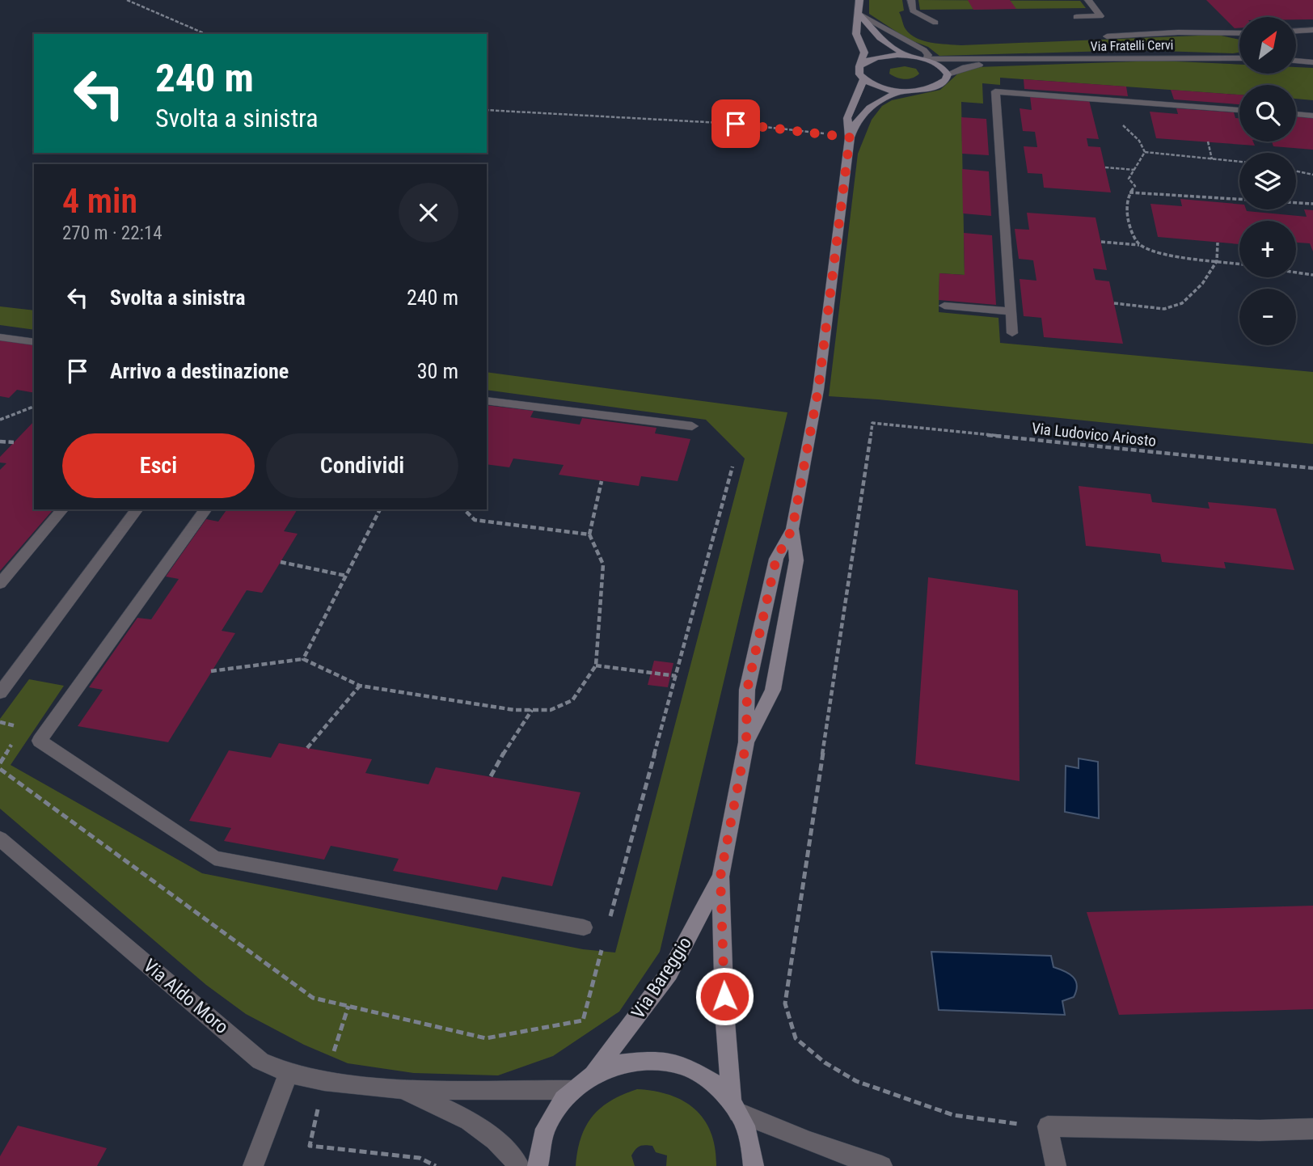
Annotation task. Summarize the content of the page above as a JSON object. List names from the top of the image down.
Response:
{
  "streets": {
    "street": ["Via Fratelli Cervi", "Via Bareggio", "Via Aldo Moro"],
    "path": ["Via Ludovico Ariosto"]
  },
  "north": "top right",
  "page": {
    "map_buttons": ["+", "−"],
    "turn": ["240 m", "Svolta a sinistra"],
    "heading": ["4 min", "270 m · 22:14"],
    "list": [
      {
        "name": "Svolta a sinistra",
        "value": "240 m"
      },
      {
        "name": "Arrivo a destinazione",
        "value": "30 m"
      }
    ],
    "buttons": ["Esci", "Condividi"]
  }
}
